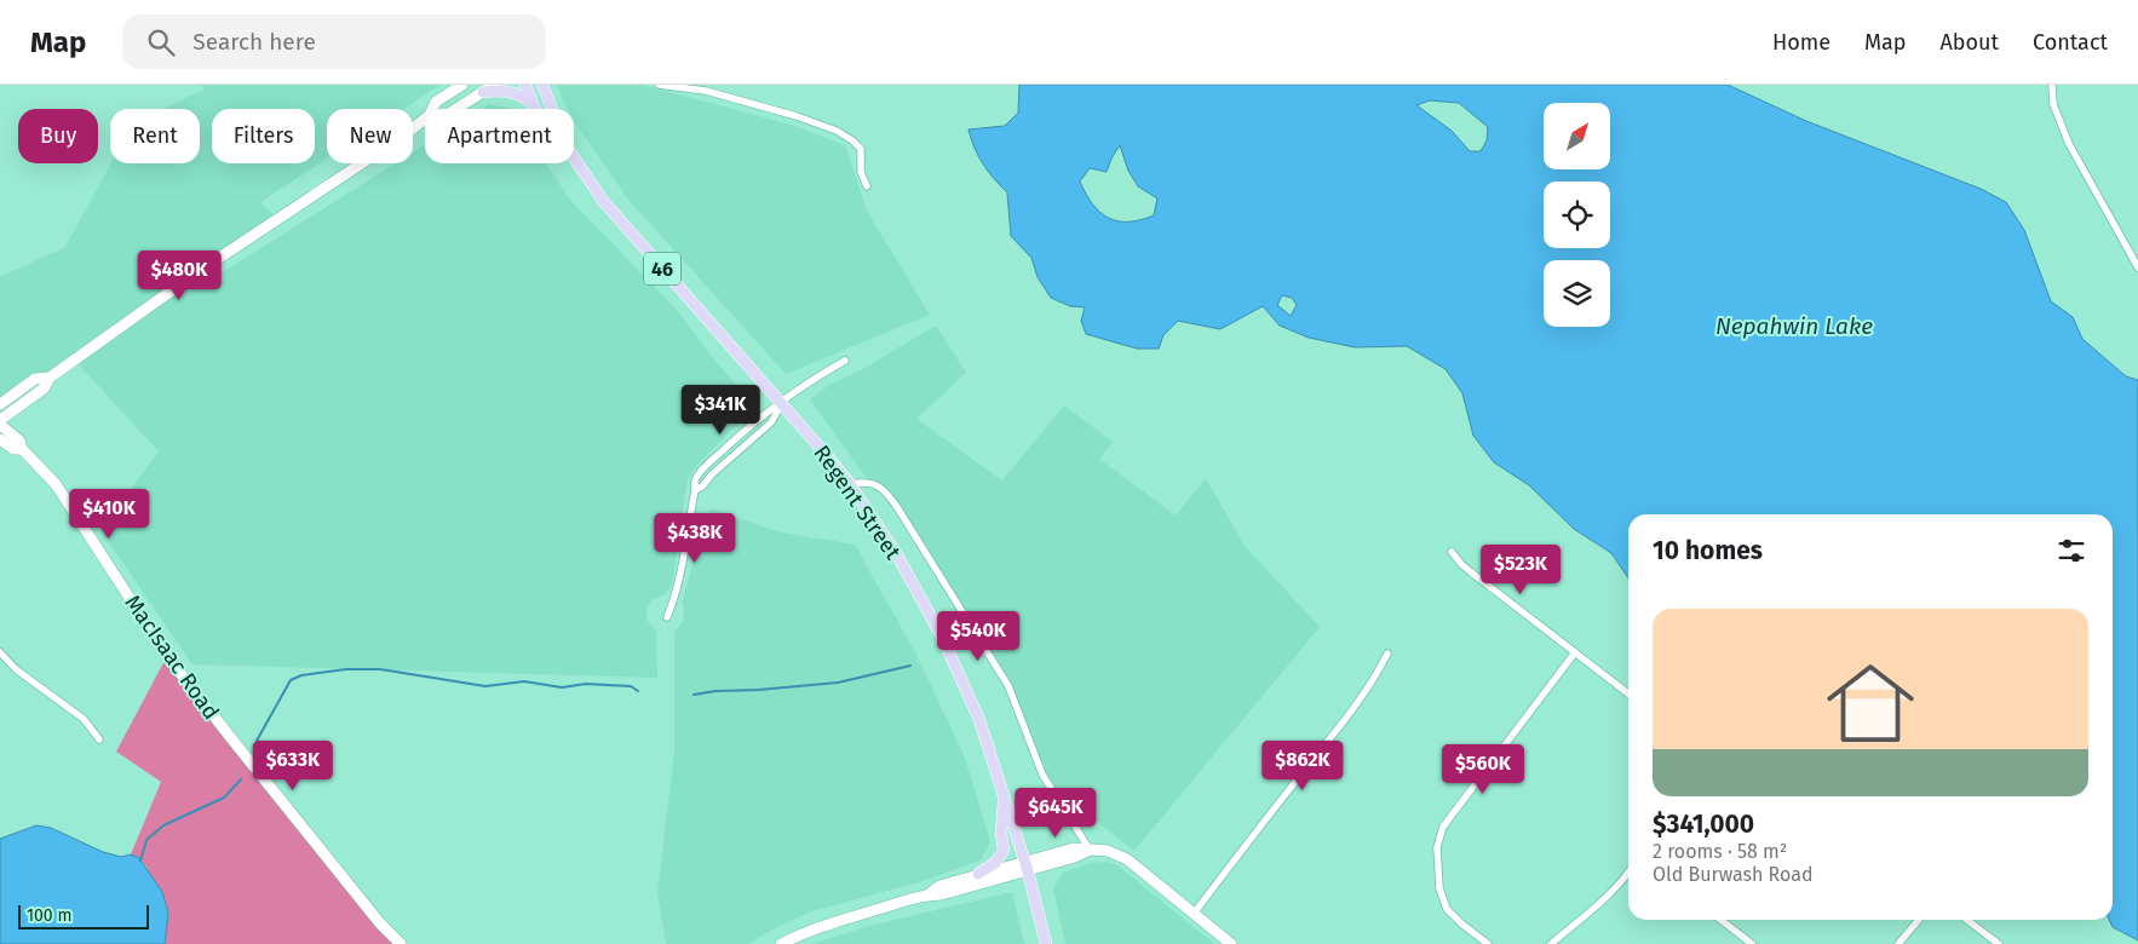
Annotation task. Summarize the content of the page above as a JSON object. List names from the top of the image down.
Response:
{
  "streets": {
    "main road": ["46", "Regent Street"],
    "street": ["MacIsaac Road"]
  },
  "water": ["Nepahwin Lake"],
  "scale_bar": "100 m",
  "north": "top right",
  "page": {
    "header": "Map",
    "search": "Search here",
    "nav": [
      "Home",
      "Map",
      "About",
      "Contact"
    ],
    "chip": [
      "Buy",
      "Rent",
      "Filters",
      "New",
      "Apartment"
    ],
    "price": [
      "$480K",
      "$341K",
      "$410K",
      "$438K",
      "$523K",
      "$540K",
      "$633K",
      "$862K",
      "$560K",
      "$645K"
    ],
    "heading": "10 homes",
    "list": [
      {
        "name": "$341,000",
        "note": "2 rooms · 58 m² · Old Burwash Road"
      }
    ],
    "scale": "100 m"
  }
}
